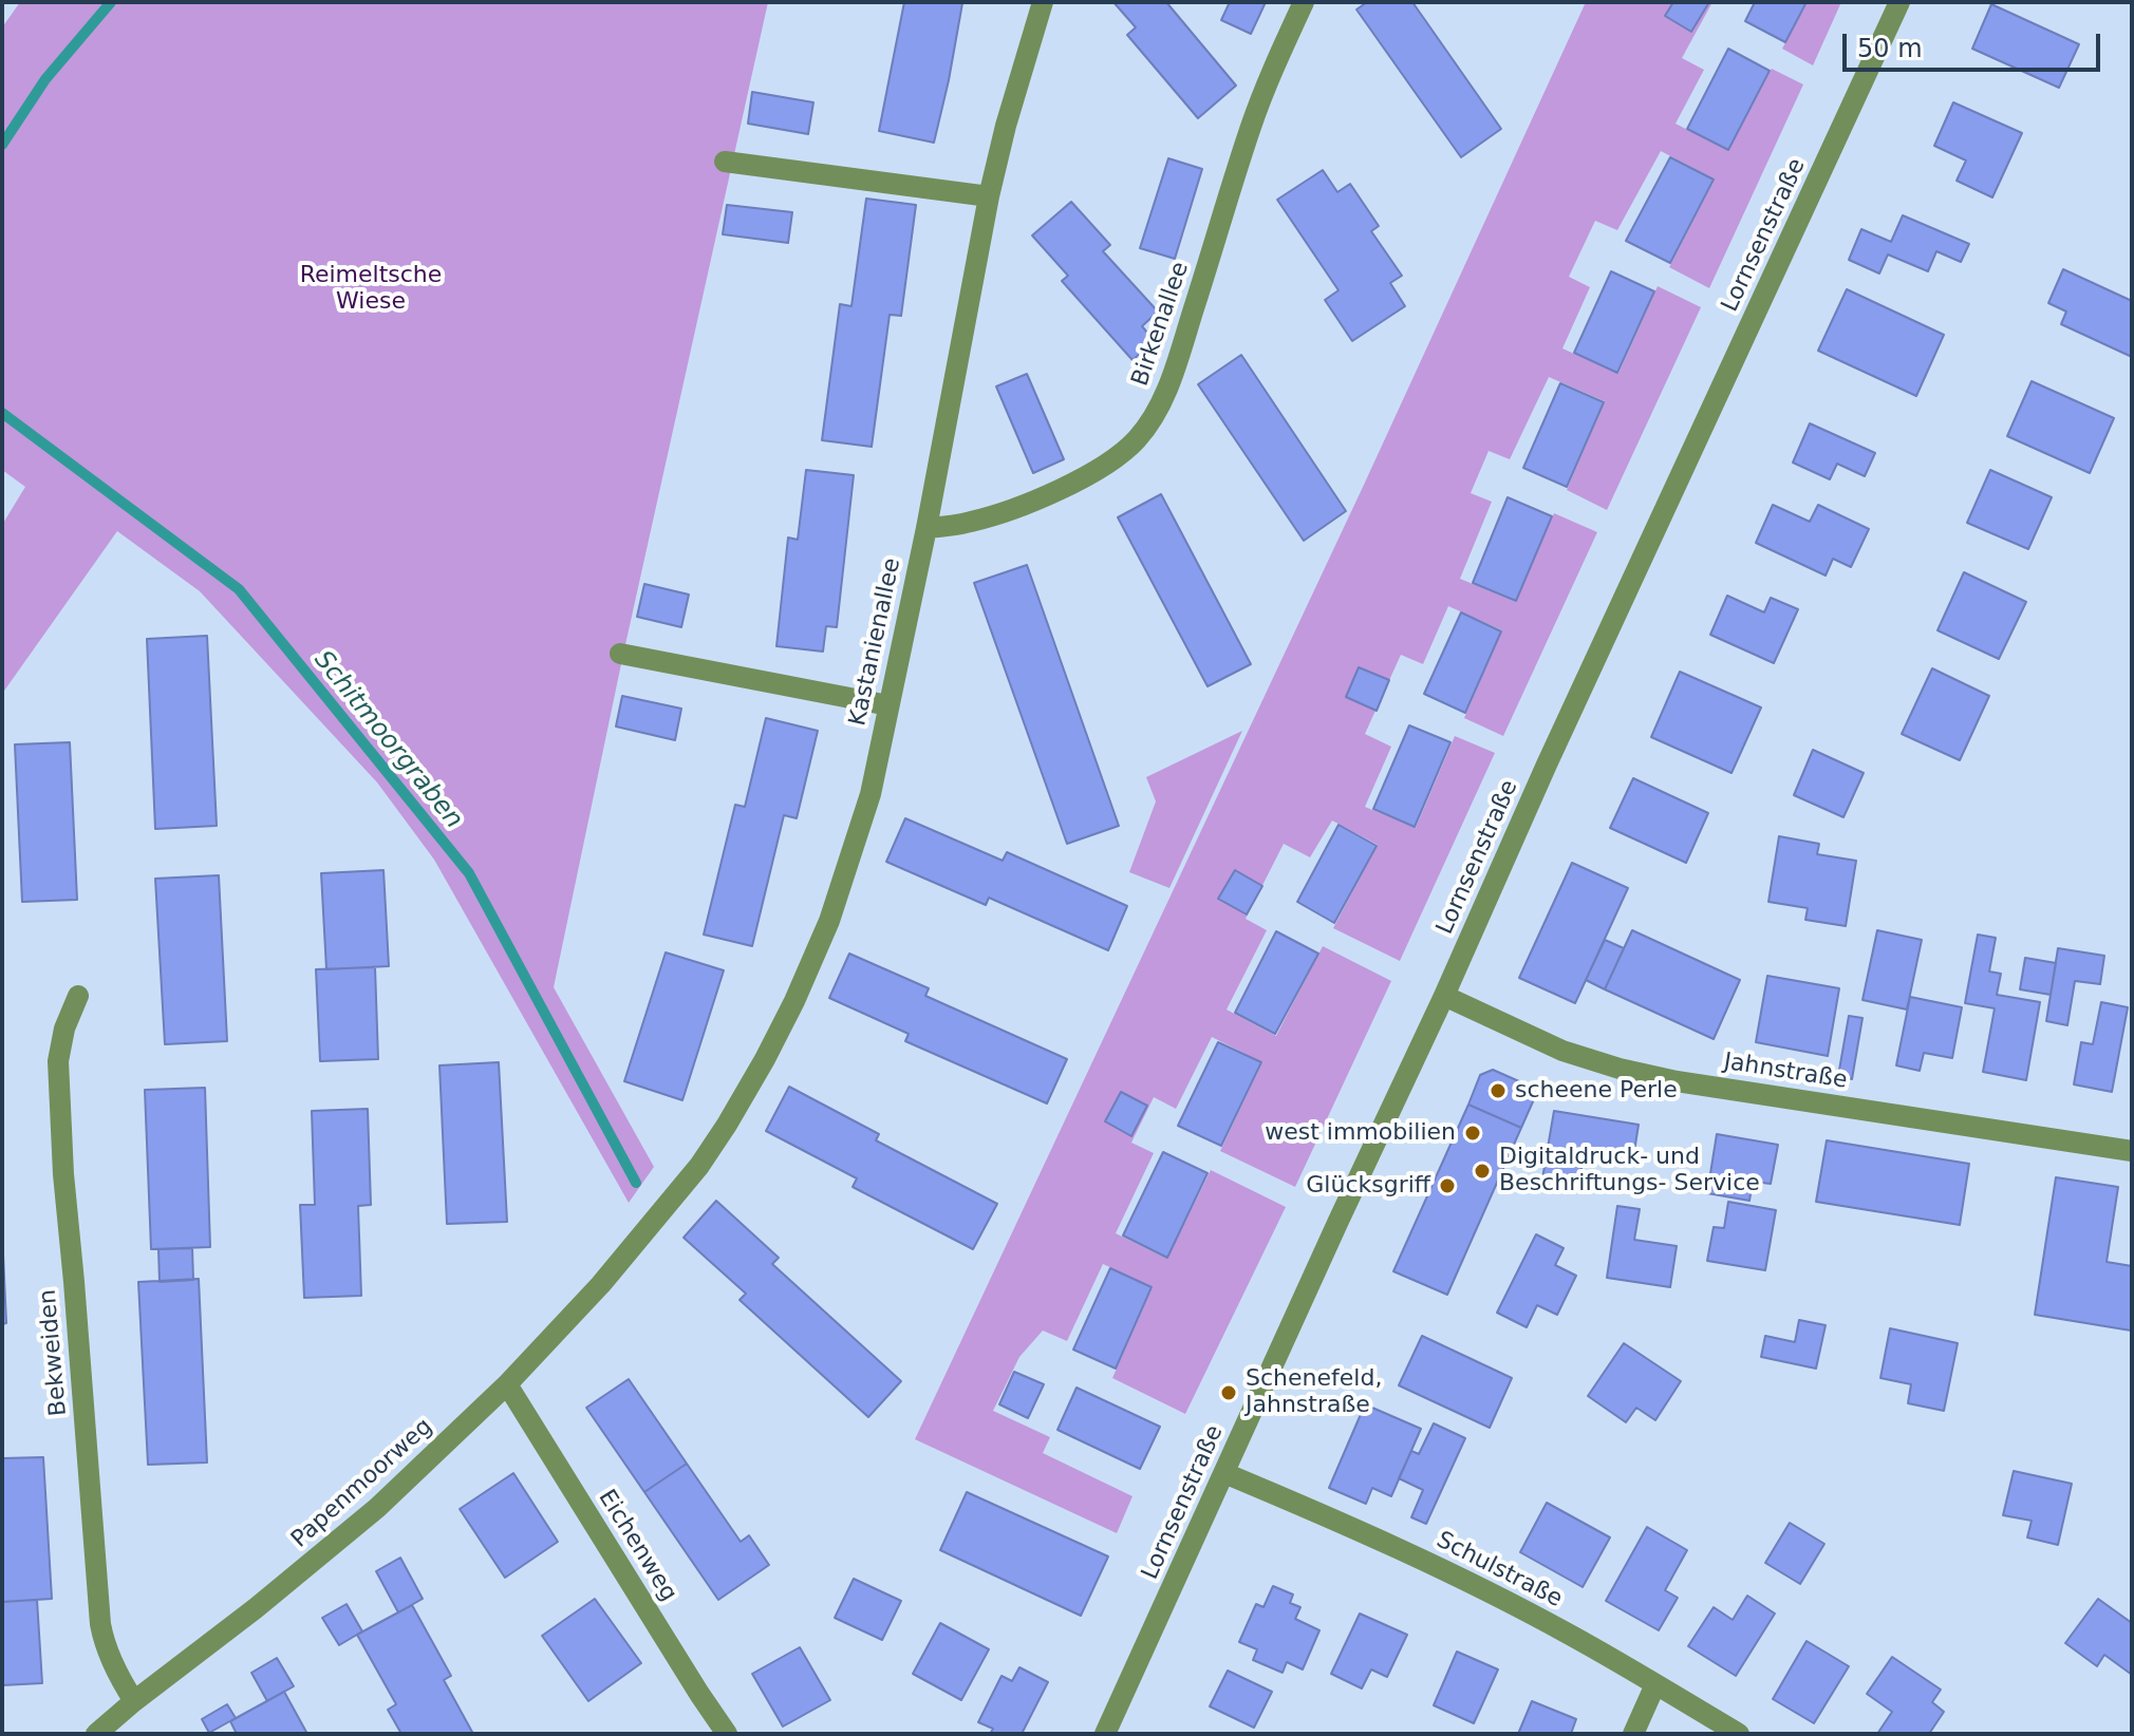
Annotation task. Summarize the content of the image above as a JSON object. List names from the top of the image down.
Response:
{
  "streets": {
    "street": [
      "Lornsenstraße",
      "Birkenallee",
      "Kastanienallee",
      "Jahnstraße",
      "Bekweiden",
      "Papenmoorweg",
      "Eichenweg",
      "Schulstraße"
    ]
  },
  "crossings": [
    ["Lornsenstraße", "Jahnstraße"],
    ["Lornsenstraße", "Schulstraße"],
    ["Birkenallee", "Kastanienallee"],
    ["Kastanienallee", "Papenmoorweg"],
    ["Bekweiden", "Papenmoorweg"],
    ["Papenmoorweg", "Eichenweg"]
  ],
  "water": ["Schitmoorgraben"],
  "parks": ["Reimeltsche Wiese"],
  "places": [
    "scheene Perle",
    "west immobilien",
    "Digitaldruck- und Beschriftungs- Service",
    "Glücksgriff",
    "Schenefeld, Jahnstraße"
  ],
  "scale_bar": "50 m"
}
